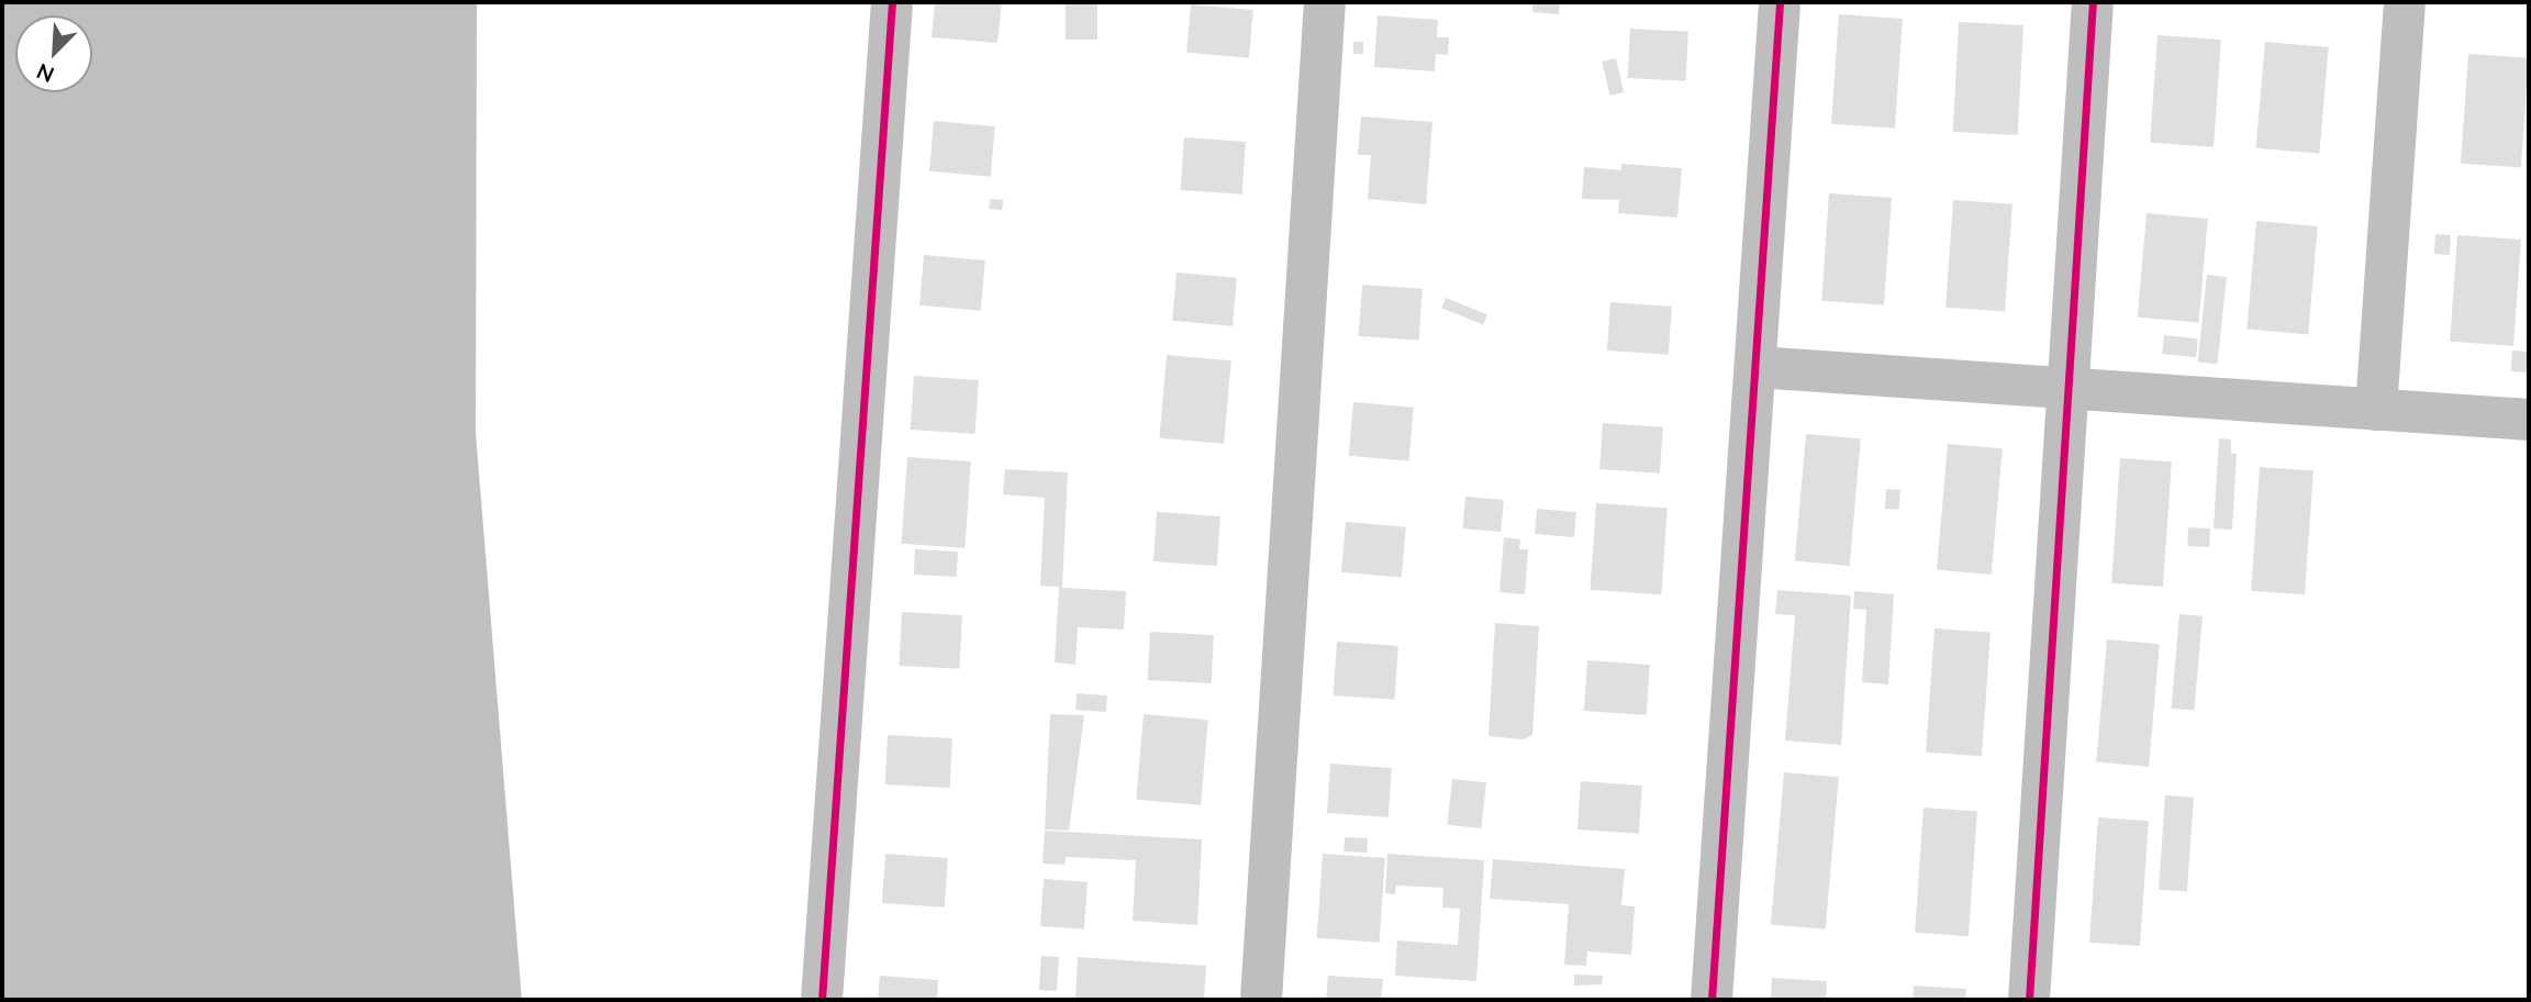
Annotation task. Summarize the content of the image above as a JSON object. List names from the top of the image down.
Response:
{
  "north": "bottom left"
}
